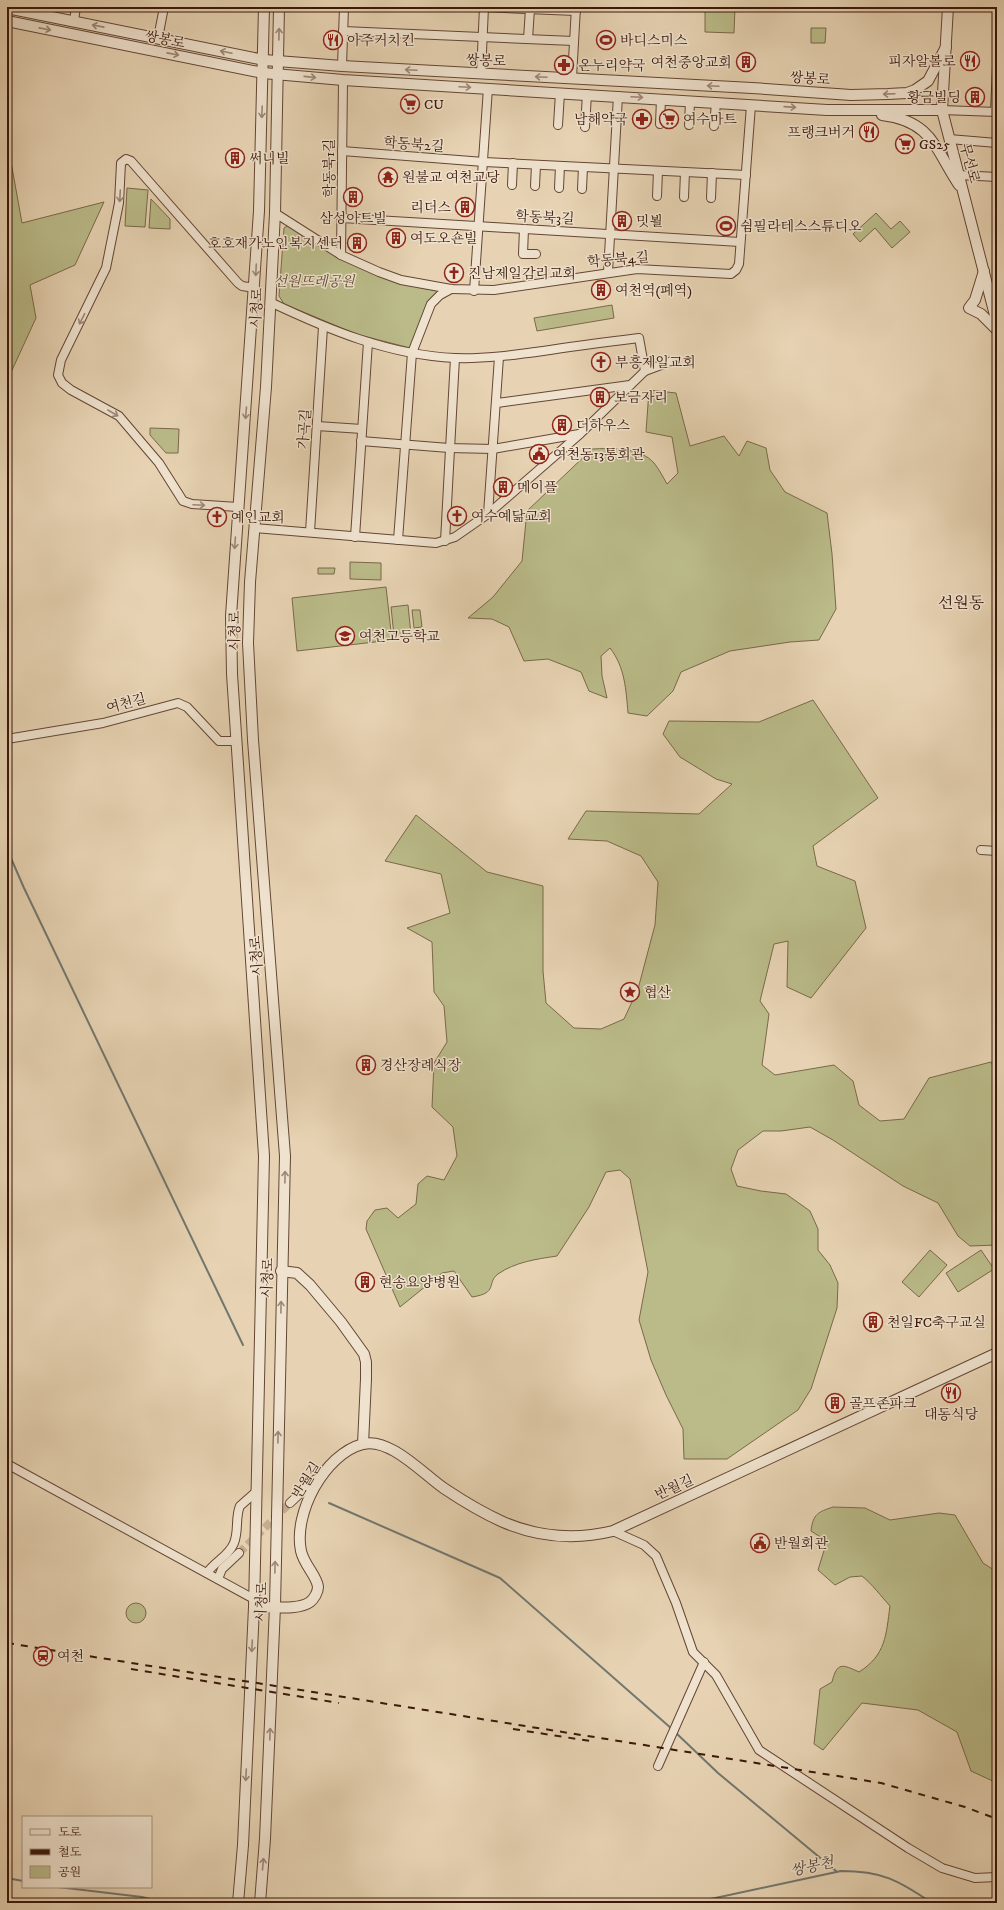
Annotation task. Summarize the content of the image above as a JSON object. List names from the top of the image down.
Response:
{
  "streets": {
    "street": [
      "쌍봉로",
      "학동북2길",
      "무선로",
      "학동북1길",
      "학동북3길",
      "학동북4길",
      "시청로",
      "가곡길",
      "여천길",
      "반월길"
    ]
  },
  "crossings": [
    ["쌍봉로", "무선로"],
    ["쌍봉로", "학동북1길"],
    ["쌍봉로", "학동북4길"],
    ["쌍봉로", "시청로"],
    ["학동북2길", "학동북1길"],
    ["학동북1길", "학동북4길"],
    ["학동북3길", "학동북4길"],
    ["학동북4길", "시청로"],
    ["시청로", "여천길"],
    ["시청로", "반월길"]
  ],
  "districts": ["선원동"],
  "water": ["쌍봉천"],
  "parks": ["선원뜨레공원"],
  "places": {
    "restaurant": [
      "아주커치킨",
      "피자알볼로",
      "프랭크버거",
      "대동식당"
    ],
    "sports": ["바디스미스", "쉼필라테스스튜디오"],
    "building": [
      "여천중앙교회",
      "황금빌딩",
      "써니빌",
      "삼성아트빌",
      "리더스",
      "밋뵐",
      "여도오숀빌",
      "호호재가노인복지센터",
      "여천역(폐역)",
      "보금자리",
      "더하우스",
      "메이플",
      "경산장례식장",
      "현송요양병원",
      "천일FC축구교실",
      "골프존파크"
    ],
    "pharmacy": ["온누리약국", "남해약국"],
    "supermarket": ["CU", "여수마트", "GS25"],
    "temple": ["원불교 여천교당"],
    "church": [
      "진남제일감리교회",
      "부흥제일교회",
      "여수예닮교회",
      "예인교회"
    ],
    "public building": ["여천동13통회관", "반월회관"],
    "school or university": ["여천고등학교"],
    "place": ["협산"],
    "station": ["여천"]
  },
  "legend": ["도로", "철도", "공원"]
}
